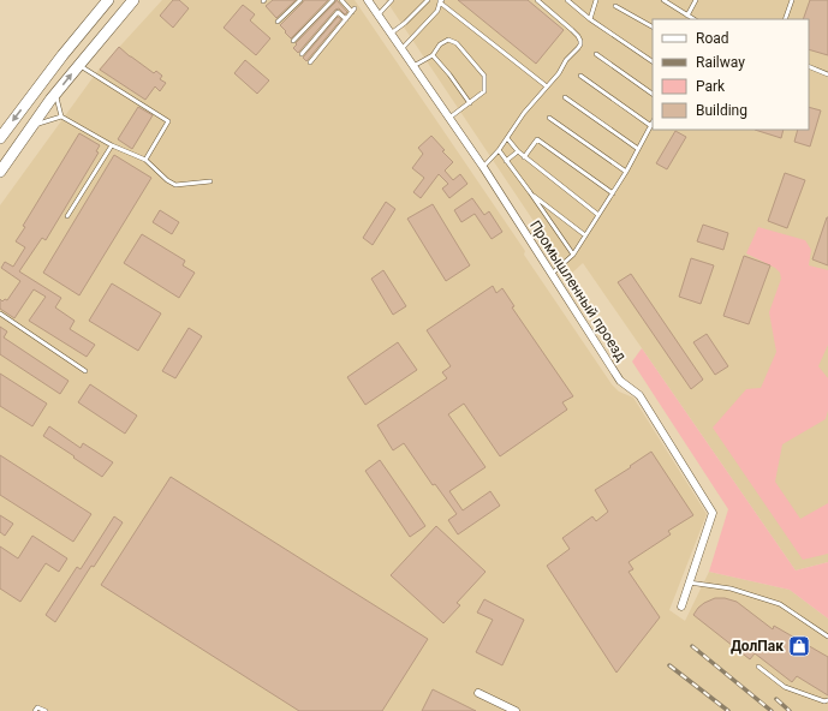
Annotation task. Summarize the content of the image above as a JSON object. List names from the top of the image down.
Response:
{
  "streets": {
    "street": ["Промышленный проезд"]
  },
  "places": {
    "shop": ["ДолПак"]
  },
  "legend": [
    "Road",
    "Railway",
    "Park",
    "Building"
  ]
}
